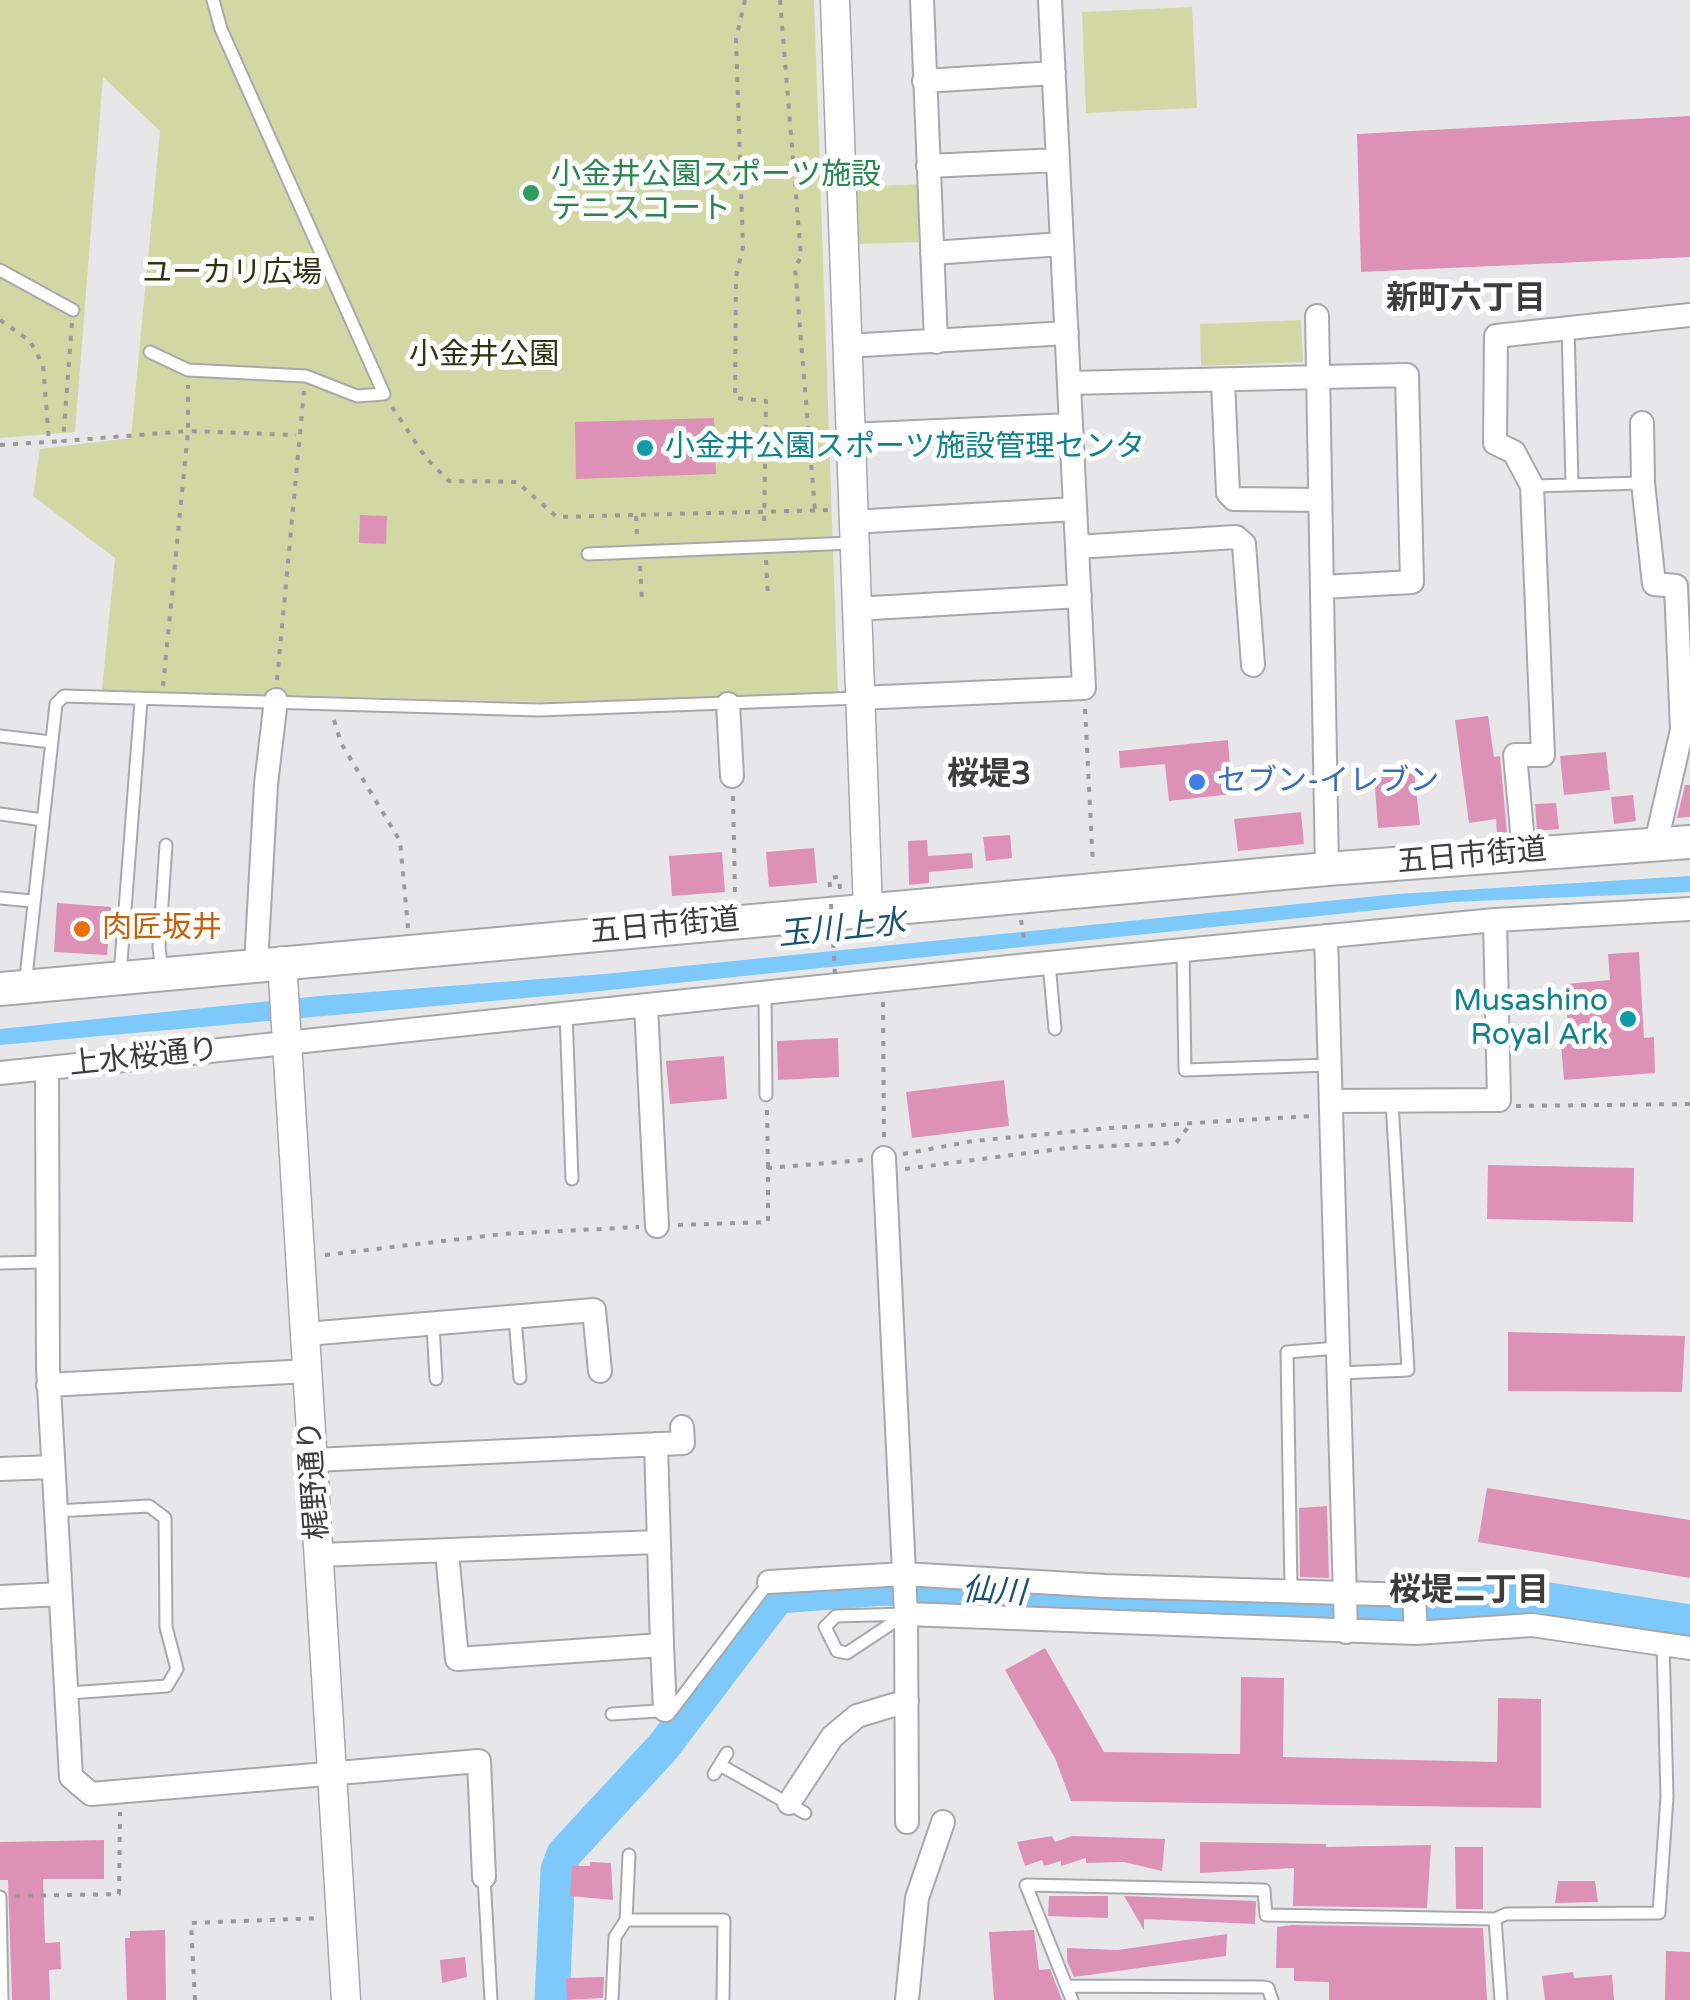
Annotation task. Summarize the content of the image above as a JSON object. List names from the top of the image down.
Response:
{
  "streets": {
    "main road": ["五日市街道"],
    "street": ["上水桜通り", "梶野通り"]
  },
  "crossings": [
    ["五日市街道", "梶野通り"],
    ["上水桜通り", "梶野通り"]
  ],
  "districts": ["新町六丁目", "桜堤3", "桜堤二丁目"],
  "water": ["玉川上水", "仙川"],
  "parks": ["ユーカリ広場", "小金井公園"],
  "places": [
    "小金井公園スポーツ施設 テニスコート",
    "小金井公園スポーツ施設管理センタ",
    "セブン-イレブン",
    "肉匠坂井",
    "Musashino Royal Ark"
  ]
}
